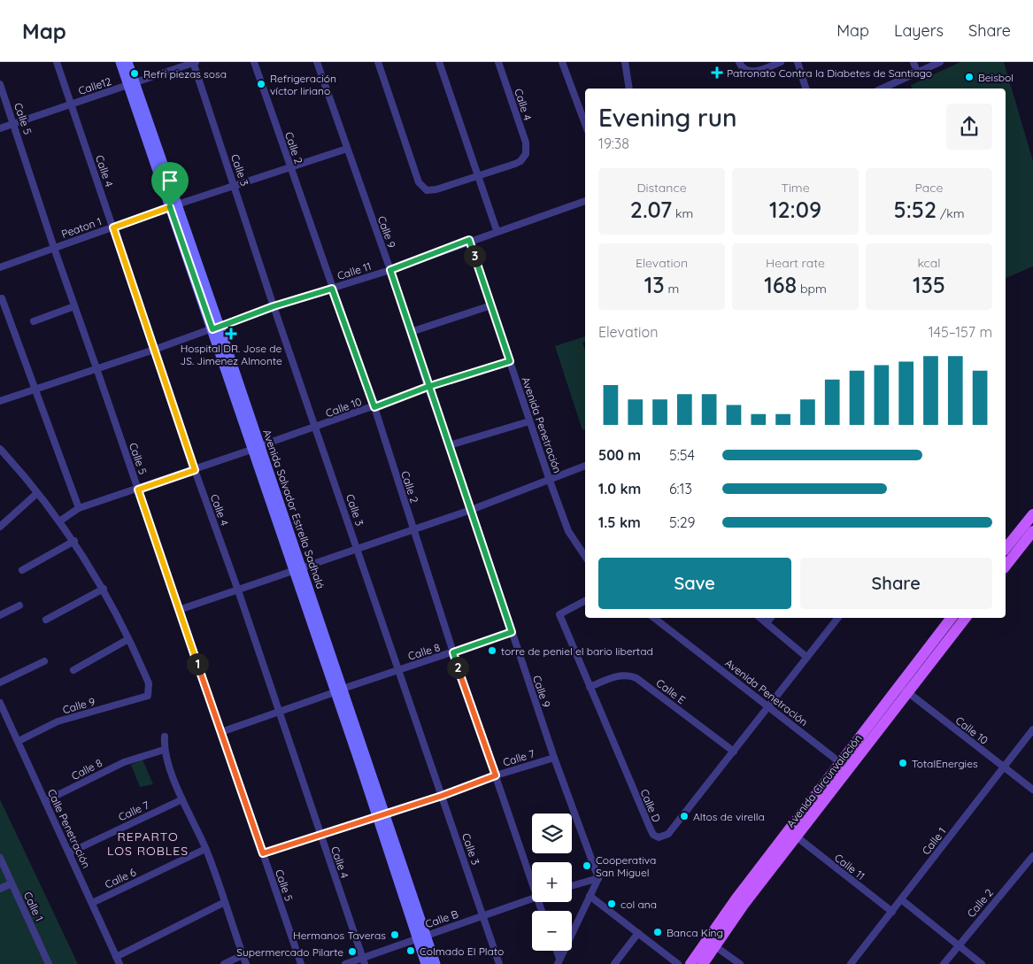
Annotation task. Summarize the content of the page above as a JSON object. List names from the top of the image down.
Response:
{
  "streets": {
    "main road": ["Avenida Salvador Estrella Sadhalá", "Avenida Circunvalación"],
    "street": [
      "Calle12",
      "Calle 4",
      "Calle 5",
      "Calle 2",
      "Calle 3",
      "Peaton 1",
      "Calle 9",
      "Calle 11",
      "Calle 10",
      "Avenida Penetración",
      "Calle 8",
      "Calle E",
      "Calle 7",
      "Calle D",
      "Calle Penetración",
      "Calle 1",
      "Calle 6",
      "Calle B"
    ]
  },
  "crossings": [
    ["Calle12", "Calle 4"],
    ["Calle12", "Calle 5"],
    ["Calle12", "Calle 3"],
    ["Calle12", "Avenida Salvador Estrella Sadhalá"],
    ["Calle 4", "Peaton 1"],
    ["Calle 4", "Calle 11"],
    ["Calle 4", "Calle 10"],
    ["Calle 4", "Calle 8"],
    ["Calle 4", "Calle 7"],
    ["Calle 4", "Calle B"],
    ["Calle 5", "Peaton 1"],
    ["Calle 5", "Calle 11"],
    ["Calle 5", "Calle 10"],
    ["Calle 5", "Calle 8"],
    ["Calle 5", "Calle 7"],
    ["Calle 2", "Peaton 1"],
    ["Calle 2", "Calle 11"],
    ["Calle 2", "Calle 10"],
    ["Calle 2", "Calle 8"],
    ["Calle 2", "Calle 7"],
    ["Calle 3", "Peaton 1"],
    ["Calle 3", "Calle 11"],
    ["Calle 3", "Calle 10"],
    ["Calle 3", "Calle 8"],
    ["Calle 3", "Calle 7"],
    ["Calle 3", "Calle B"],
    ["Peaton 1", "Calle 9"],
    ["Peaton 1", "Avenida Salvador Estrella Sadhalá"],
    ["Calle 9", "Calle 11"],
    ["Calle 9", "Calle 10"],
    ["Calle 9", "Calle 8"],
    ["Calle 9", "Calle 7"],
    ["Calle 9", "Calle Penetración"],
    ["Calle 11", "Avenida Penetración"],
    ["Calle 11", "Avenida Salvador Estrella Sadhalá"],
    ["Calle 11", "Avenida Circunvalación"],
    ["Calle 11", "Calle 1"],
    ["Calle 10", "Avenida Penetración"],
    ["Calle 10", "Avenida Salvador Estrella Sadhalá"],
    ["Calle 10", "Avenida Circunvalación"],
    ["Calle 10", "Calle 1"],
    ["Avenida Penetración", "Avenida Circunvalación"],
    ["Avenida Penetración", "Calle D"],
    ["Avenida Salvador Estrella Sadhalá", "Calle 8"],
    ["Avenida Salvador Estrella Sadhalá", "Calle 7"],
    ["Avenida Salvador Estrella Sadhalá", "Calle B"],
    ["Calle 8", "Calle Penetración"],
    ["Calle E", "Calle D"],
    ["Calle 7", "Calle Penetración"],
    ["Calle Penetración", "Calle 6"]
  ],
  "districts": ["REPARTO LOS ROBLES"],
  "places": {
    "health": ["Patronato Contra la Diabetes de Santiago", "Hospital DR. Jose de JS. Jimenez Almonte"],
    "other": [
      "Refri piezas sosa",
      "Beisbol",
      "Refrigeración víctor liriano",
      "torre de peniel el bario libertad",
      "TotalEnergies",
      "Altos de virella",
      "Cooperativa San Miguel",
      "col ana",
      "Banca King",
      "Hermanos Taveras",
      "Colmado El Plato",
      "Supermercado Pilarte"
    ]
  },
  "page": {
    "header": "Map",
    "nav": ["Map", "Layers", "Share"],
    "heading": ["Evening run", "19:38"],
    "stats": [
      ["Distance", "2.07 km"],
      ["Time", "12:09"],
      ["Pace", "5:52 /km"],
      ["Elevation", "13 m"],
      ["Heart rate", "168 bpm"],
      ["kcal", "135"]
    ],
    "pins": ["3", "1", "2"],
    "chart": ["Elevation", "145–157 m"],
    "list": [
      {
        "name": "500 m",
        "note": "5:54"
      },
      {
        "name": "1.0 km",
        "note": "6:13"
      },
      {
        "name": "1.5 km",
        "note": "5:29"
      }
    ],
    "buttons": ["Save", "Share"],
    "map_buttons": ["+", "−"]
  }
}
